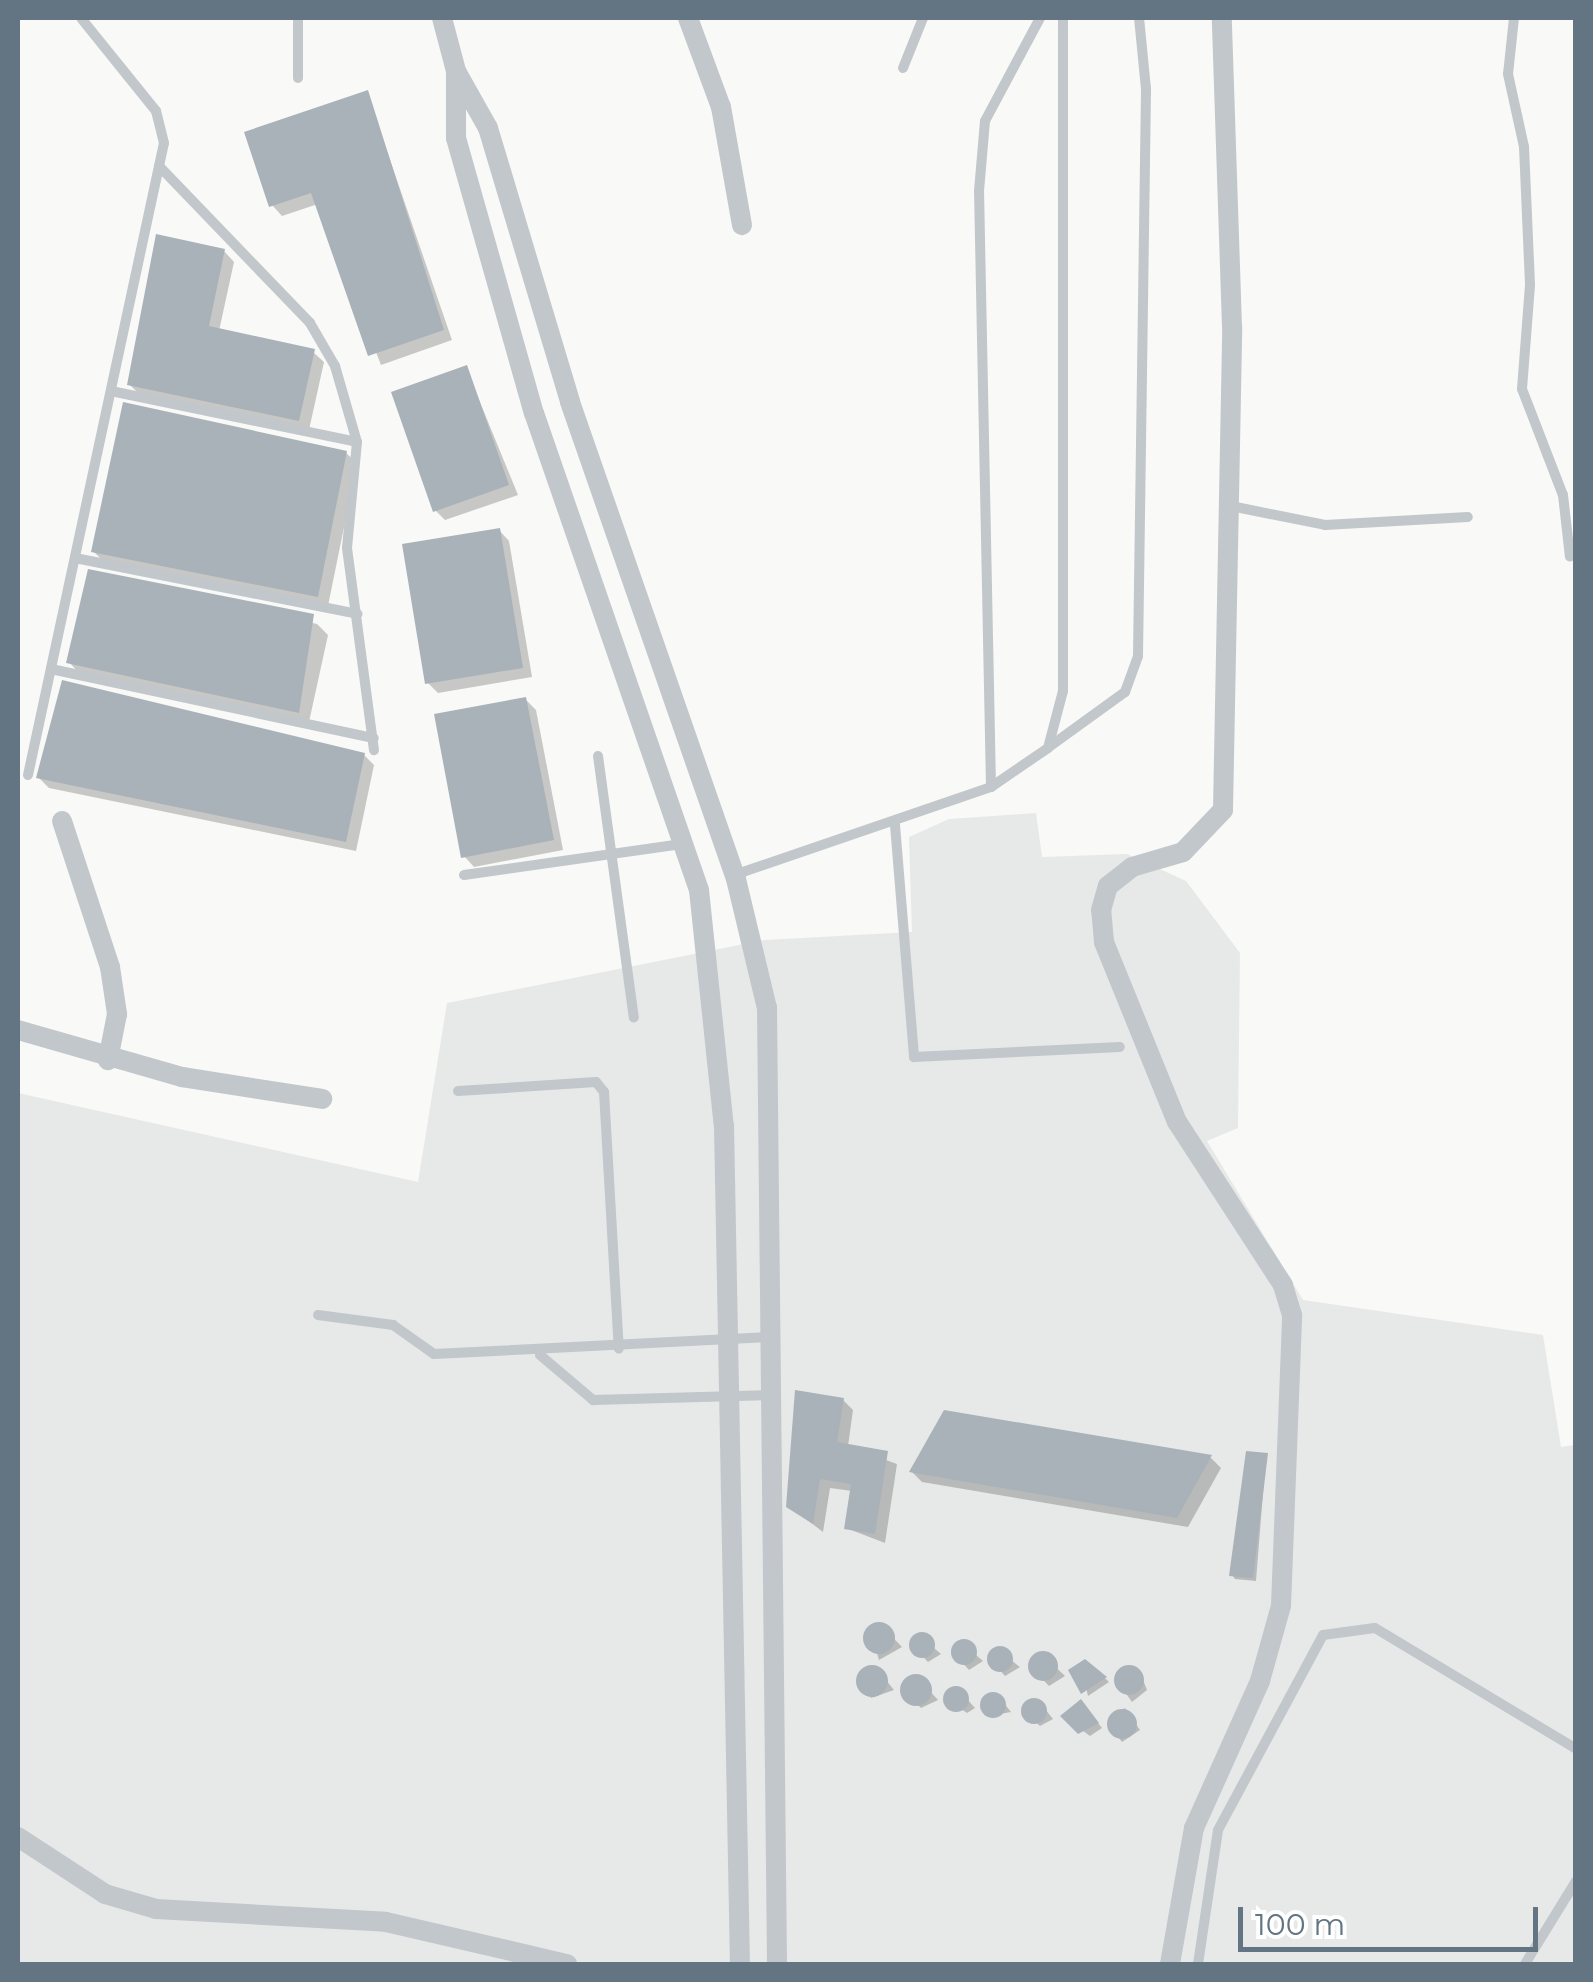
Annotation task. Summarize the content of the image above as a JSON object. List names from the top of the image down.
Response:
{
  "scale_bar": "100 m"
}
